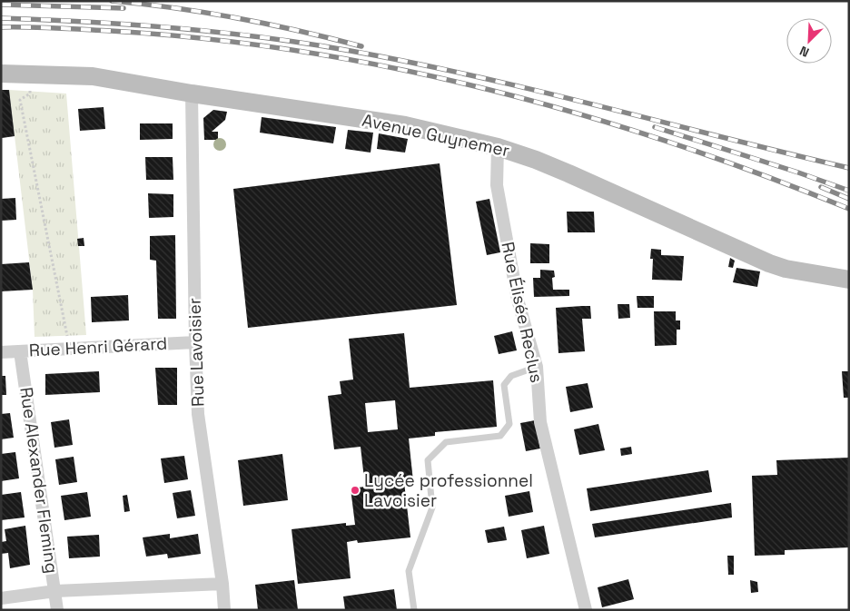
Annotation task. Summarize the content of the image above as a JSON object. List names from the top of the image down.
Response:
{
  "streets": {
    "main road": ["Avenue Guynemer"],
    "street": [
      "Rue Élisée Reclus",
      "Rue Henri Gérard",
      "Rue Lavoisier",
      "Rue Alexander Fleming"
    ]
  },
  "crossings": [
    ["Avenue Guynemer", "Rue Élisée Reclus"],
    ["Avenue Guynemer", "Rue Lavoisier"],
    ["Rue Henri Gérard", "Rue Lavoisier"],
    ["Rue Henri Gérard", "Rue Alexander Fleming"]
  ],
  "places": ["Lycée professionnel Lavoisier"],
  "north": "bottom left"
}
